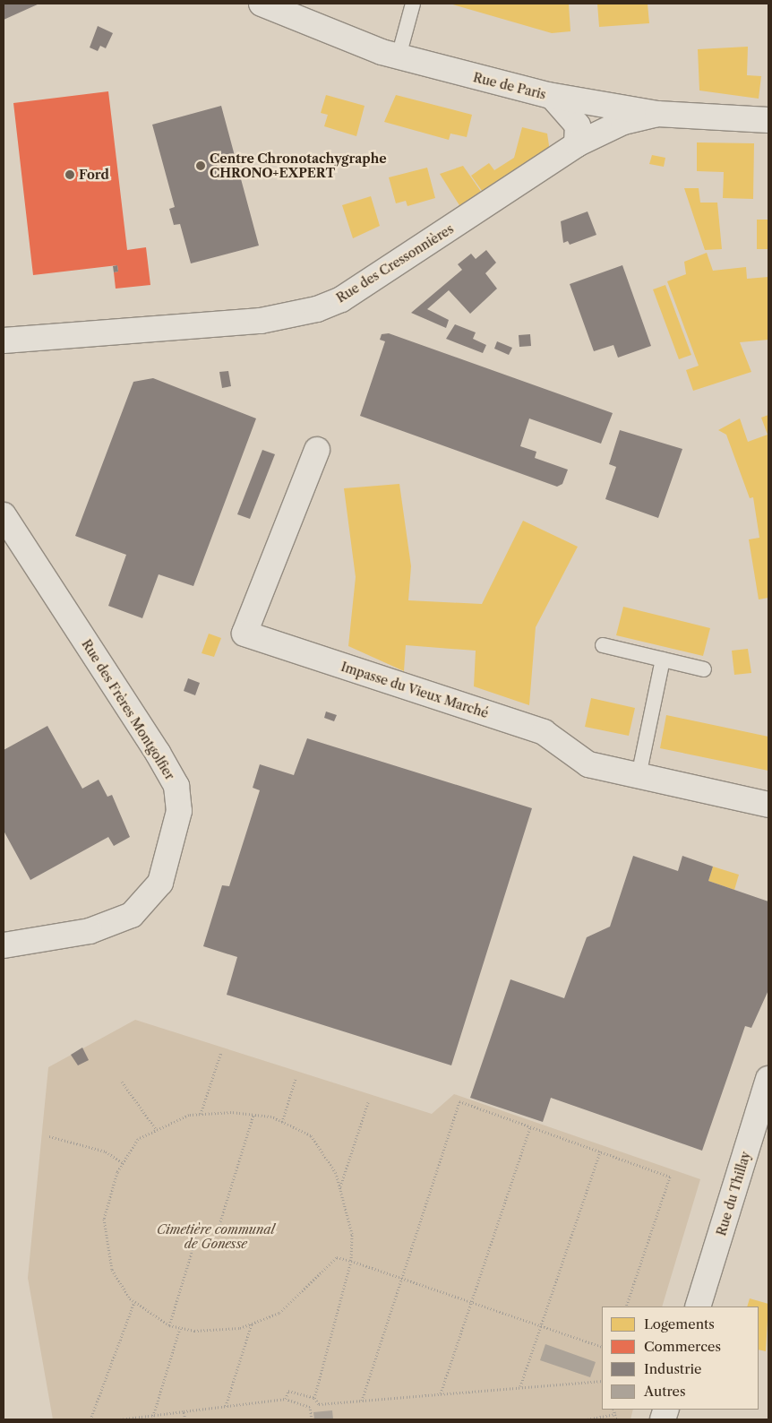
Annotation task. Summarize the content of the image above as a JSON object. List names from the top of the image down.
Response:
{
  "streets": {
    "street": [
      "Rue de Paris",
      "Rue des Cressonnières",
      "Impasse du Vieux Marché",
      "Rue des Frères Montgolfier",
      "Rue du Thillay"
    ]
  },
  "crossings": [
    ["Rue de Paris", "Rue des Cressonnières"]
  ],
  "parks": ["Cimetière communal de Gonesse"],
  "places": ["Centre Chronotachygraphe CHRONO+EXPERT", "Ford"],
  "legend": [
    "Logements",
    "Commerces",
    "Industrie",
    "Autres"
  ]
}
